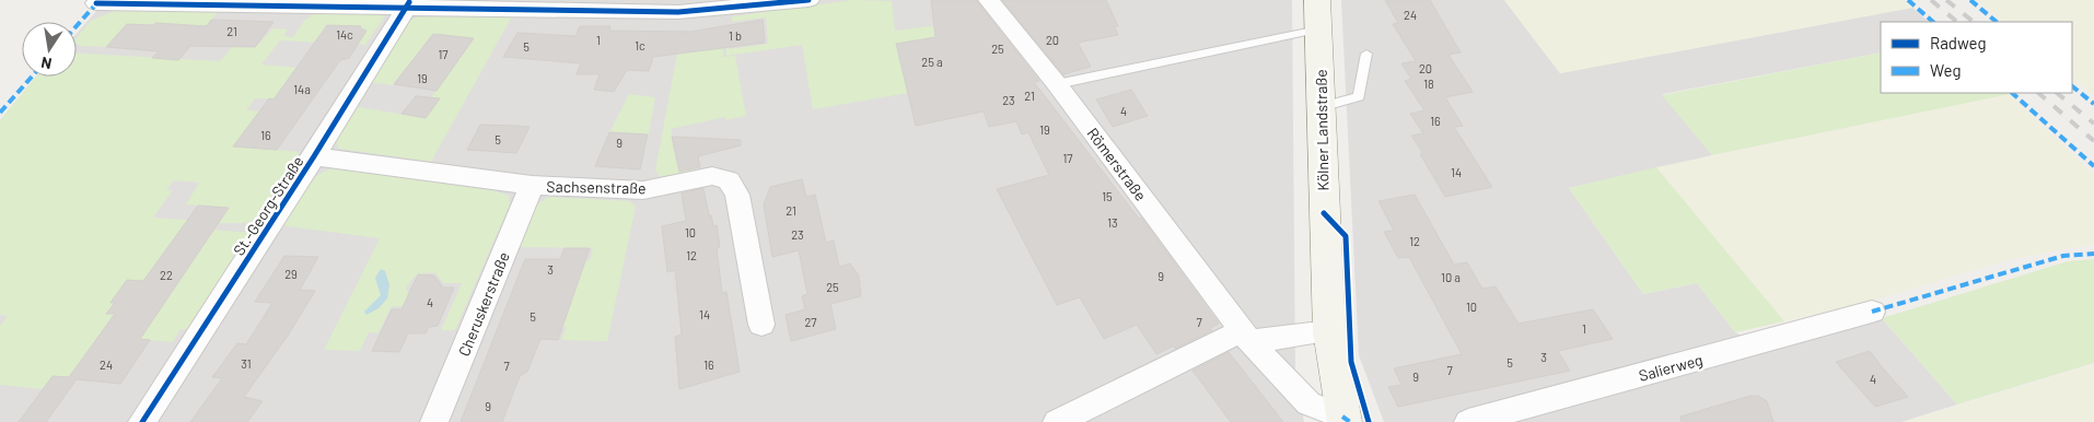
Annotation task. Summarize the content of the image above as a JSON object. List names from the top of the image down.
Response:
{
  "streets": {
    "main road": ["Kölner Landstraße"],
    "street": [
      "Römerstraße",
      "Sachsenstraße",
      "St.-Georg-Straße",
      "Cheruskerstraße",
      "Salierweg"
    ]
  },
  "crossings": [
    ["Kölner Landstraße", "Römerstraße"],
    ["Sachsenstraße", "St.-Georg-Straße"],
    ["Sachsenstraße", "Cheruskerstraße"]
  ],
  "house_numbers": [
    "24",
    "21",
    "14c",
    "1 b",
    "1",
    "20",
    "1c",
    "5",
    "25",
    "17",
    "25 a",
    "20",
    "19",
    "18",
    "14a",
    "21",
    "23",
    "4",
    "16",
    "19",
    "16",
    "5",
    "9",
    "17",
    "14",
    "15",
    "21",
    "13",
    "10",
    "23",
    "12",
    "12",
    "3",
    "29",
    "22",
    "9",
    "10 a",
    "25",
    "4",
    "10",
    "14",
    "5",
    "27",
    "7",
    "1",
    "3",
    "5",
    "31",
    "24",
    "16",
    "7",
    "7",
    "9",
    "4",
    "9"
  ],
  "legend": ["Radweg", "Weg"],
  "north": "bottom"
}
